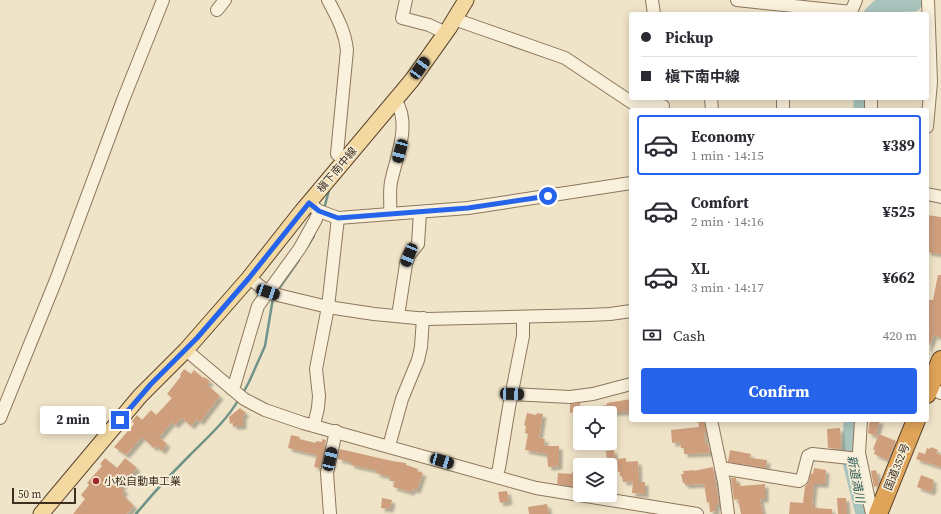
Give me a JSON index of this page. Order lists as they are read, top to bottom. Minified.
{"streets":{"highway":["国道352号"],"main road":["槇下南中線"]},"water":["新道満川"],"places":["小松自動車工業"],"scale_bar":"50 m","page":{"banner":["Pickup","槇下南中線"],"list":[{"name":"Economy","note":"1 min · 14:15","value":"¥389"},{"name":"Comfort","note":"2 min · 14:16","value":"¥525"},{"name":"XL","note":"3 min · 14:17","value":"¥662"}],"pay":["Cash","420 m"],"buttons":"Confirm","bubble":"2 min","scale":"50 m"}}
